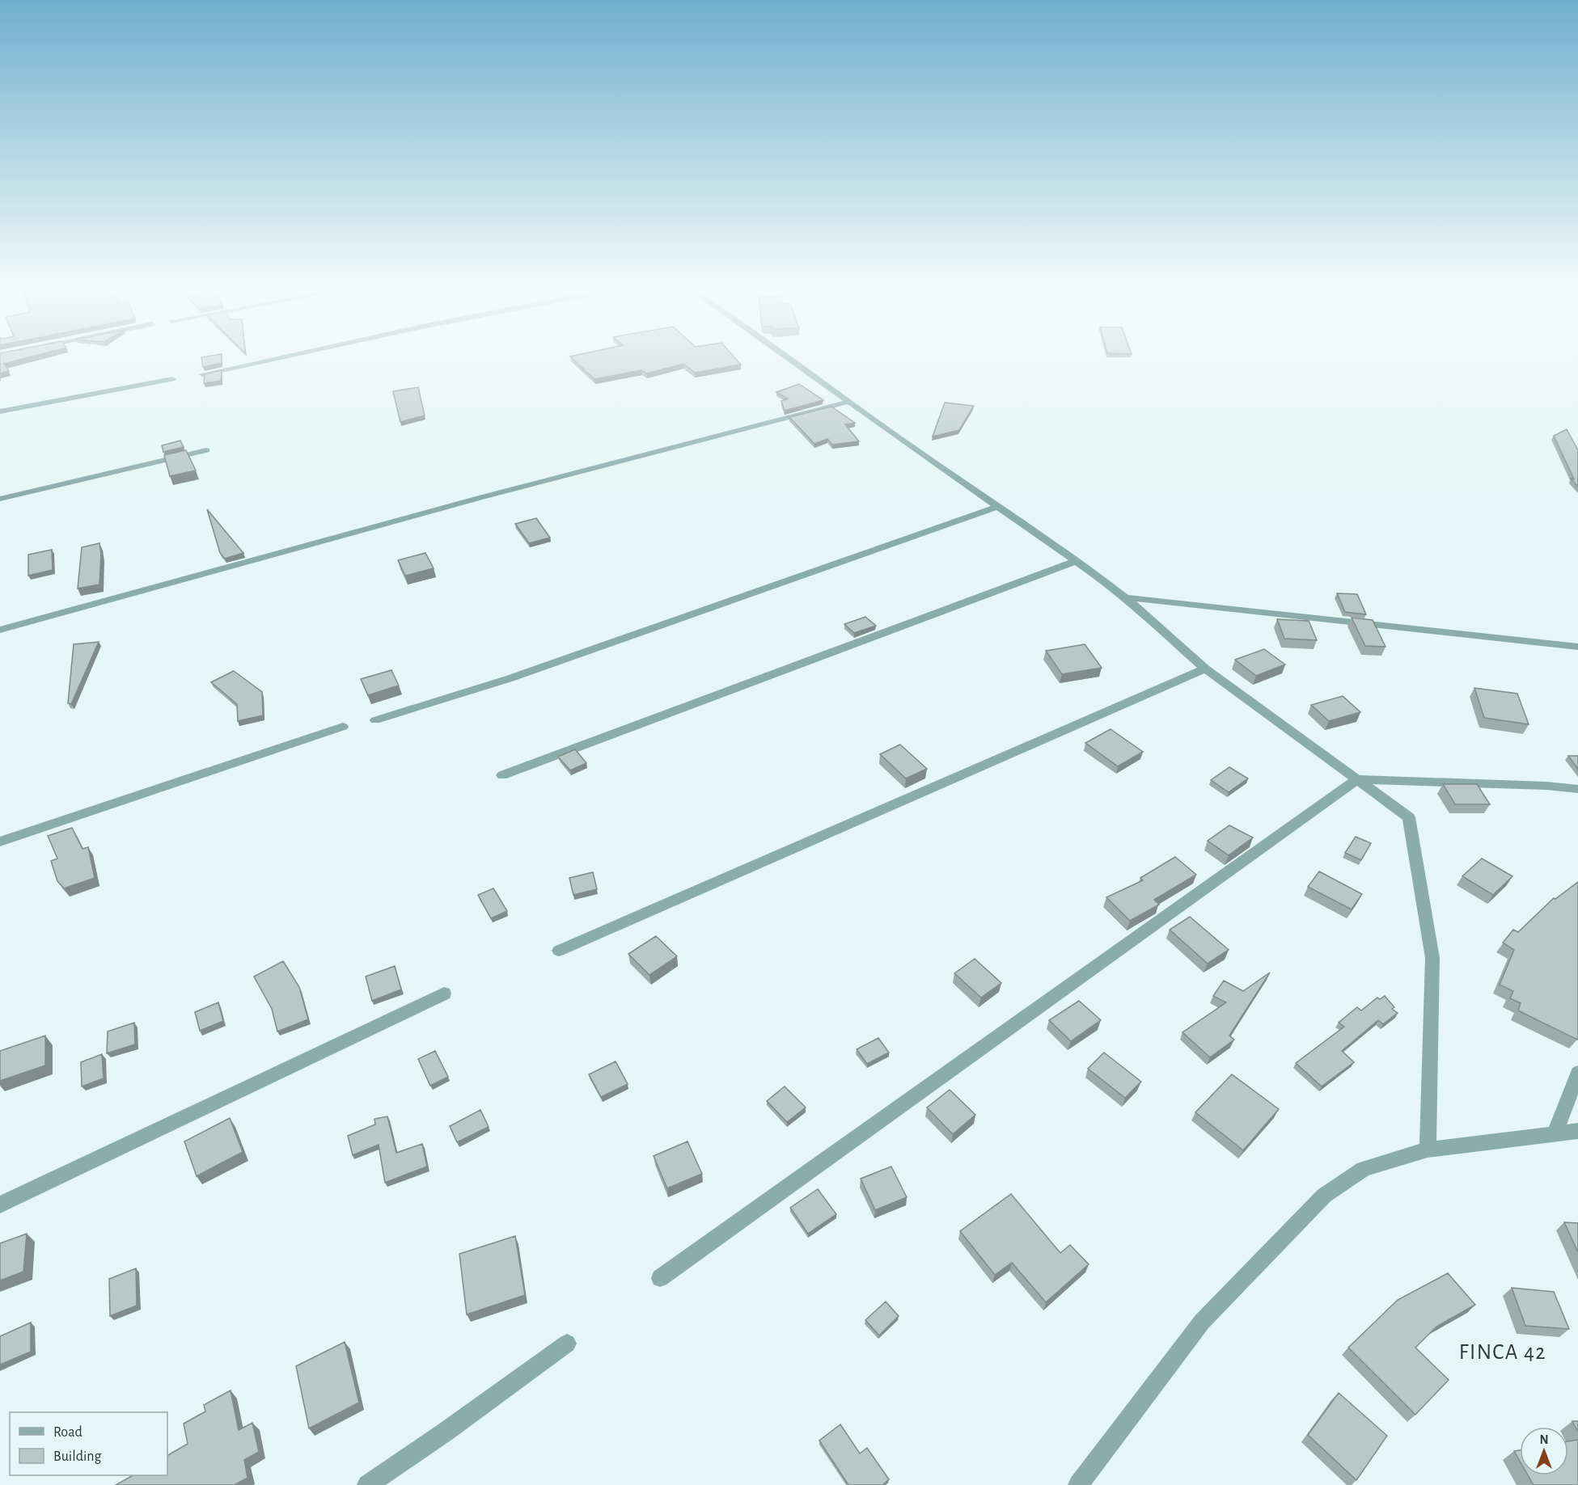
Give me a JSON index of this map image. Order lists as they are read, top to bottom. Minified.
{"districts":["FINCA 42"],"legend":["Road","Building"],"north":"top"}
